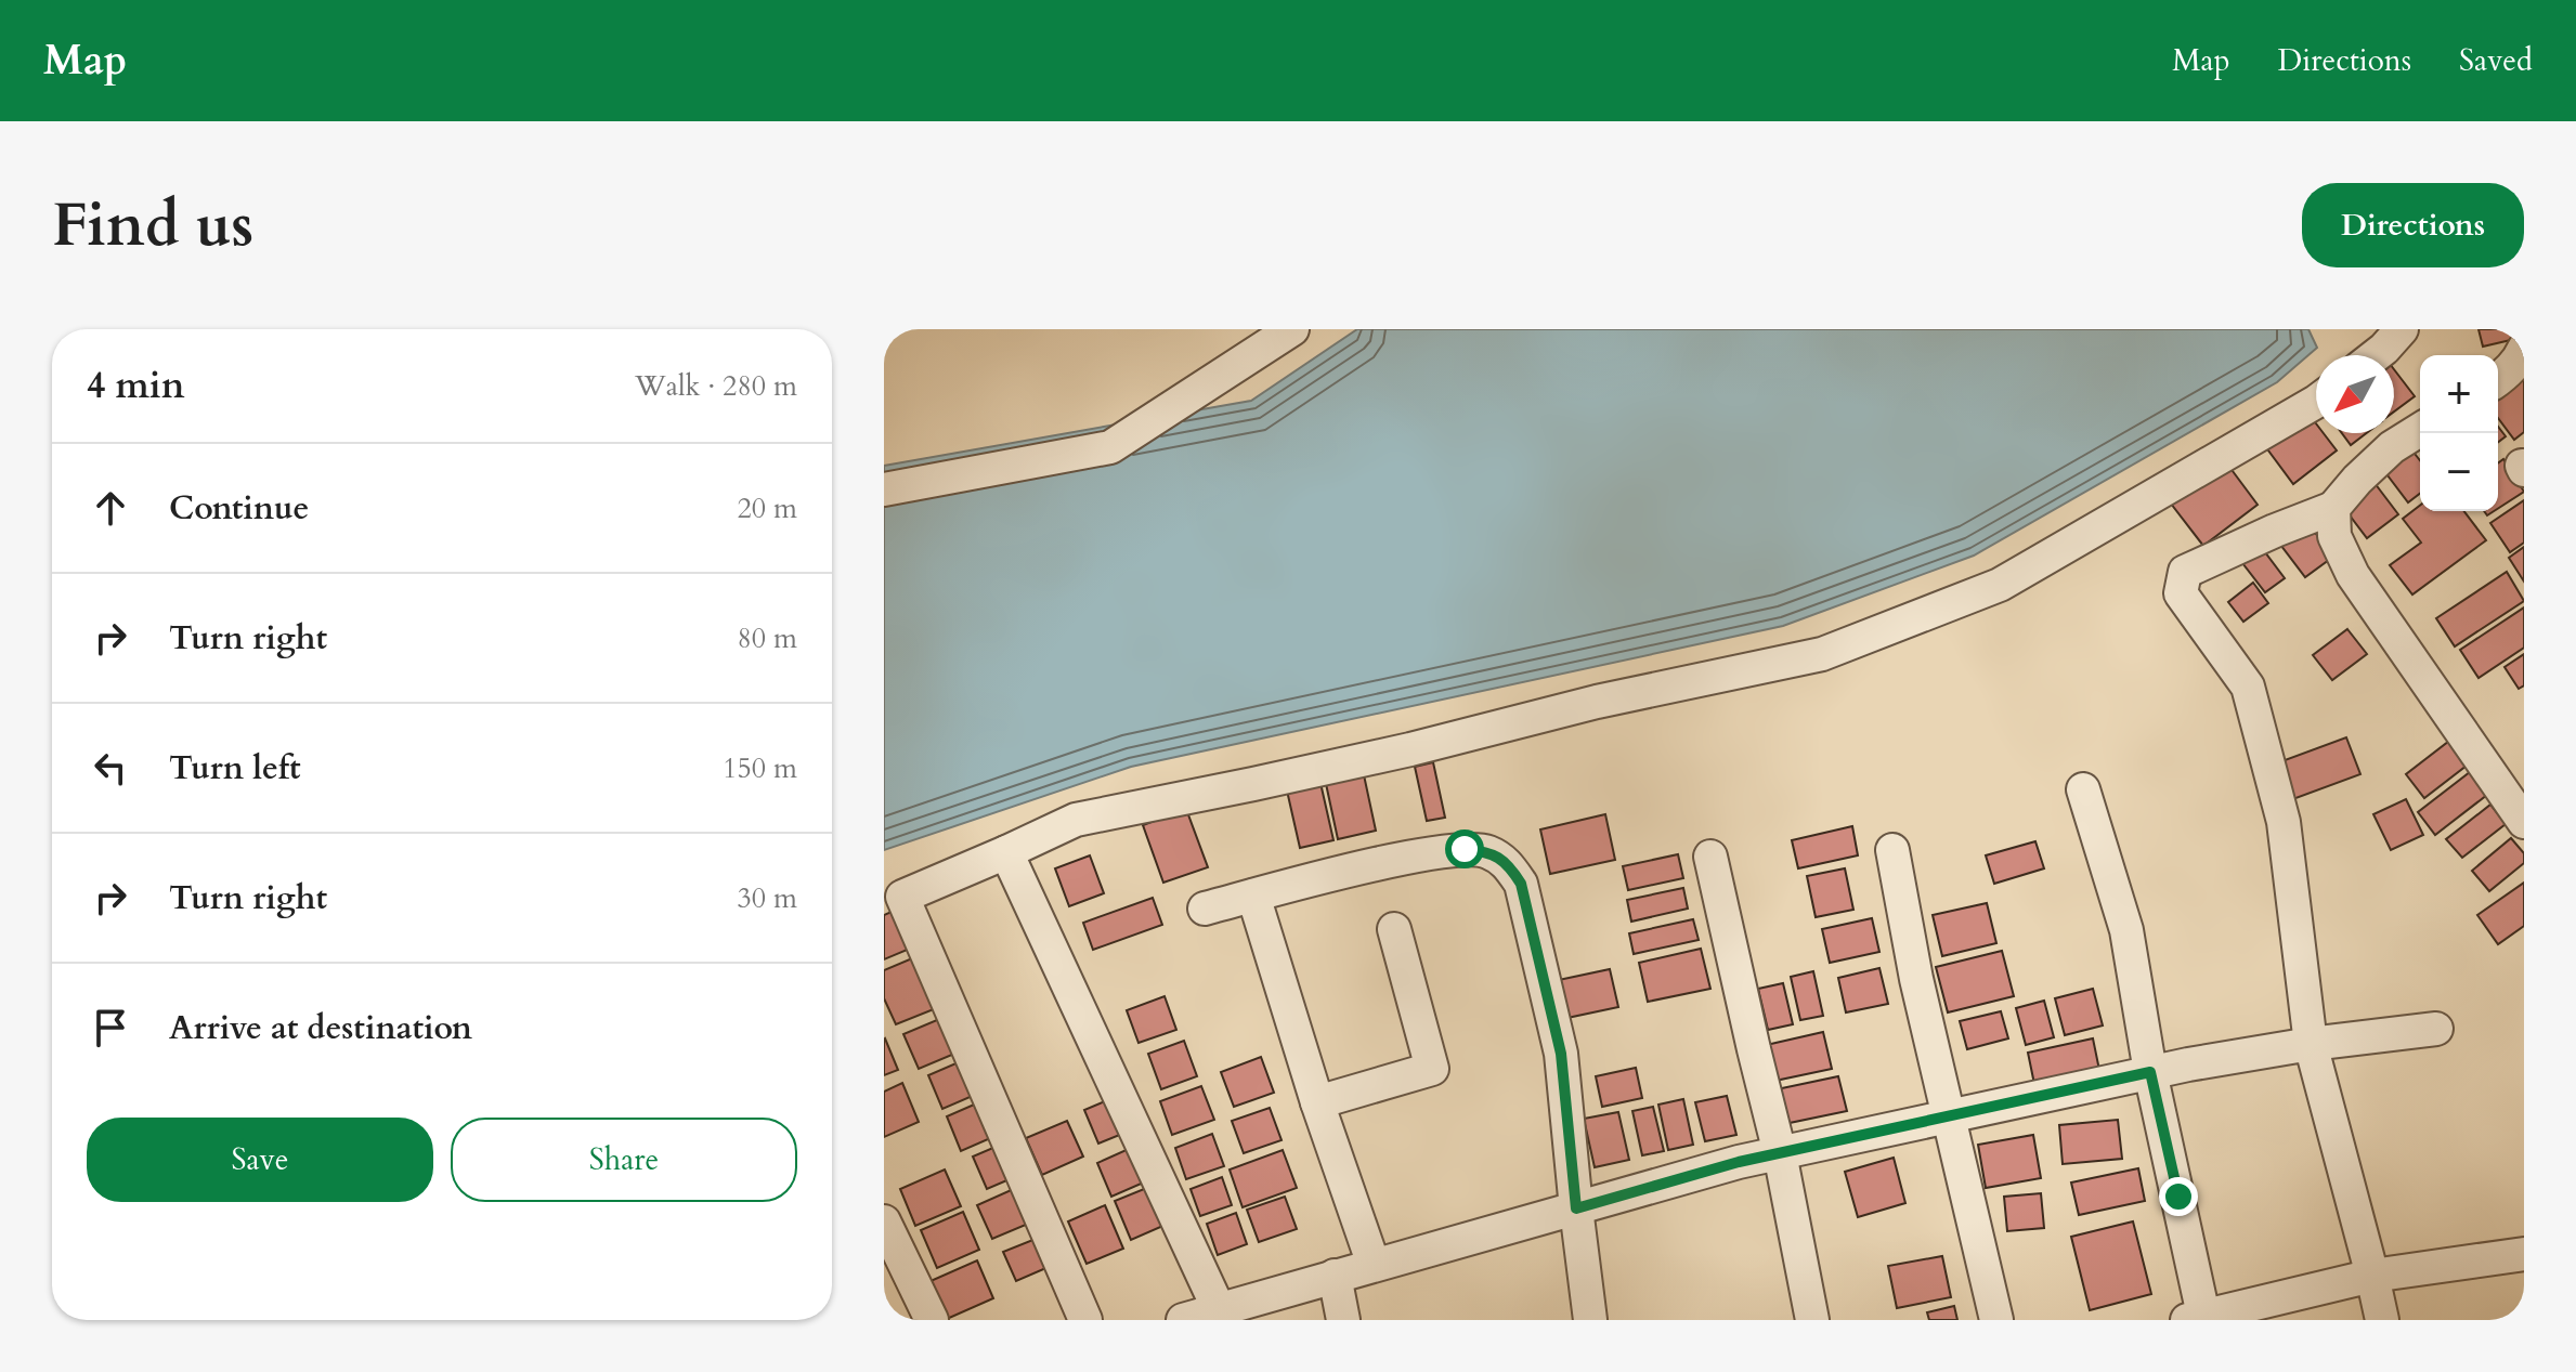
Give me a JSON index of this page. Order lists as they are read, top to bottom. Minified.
{"north":"bottom left","page":{"header":"Map","nav":["Map","Directions","Saved"],"buttons":["Directions",["Save","Share"]],"title":"Find us","heading":["4 min","Walk · 280 m"],"map_buttons":["+","−"],"list":[["Continue","20 m"],["Turn right","80 m"],["Turn left","150 m"],["Turn right","30 m"],"Arrive at destination"]}}
